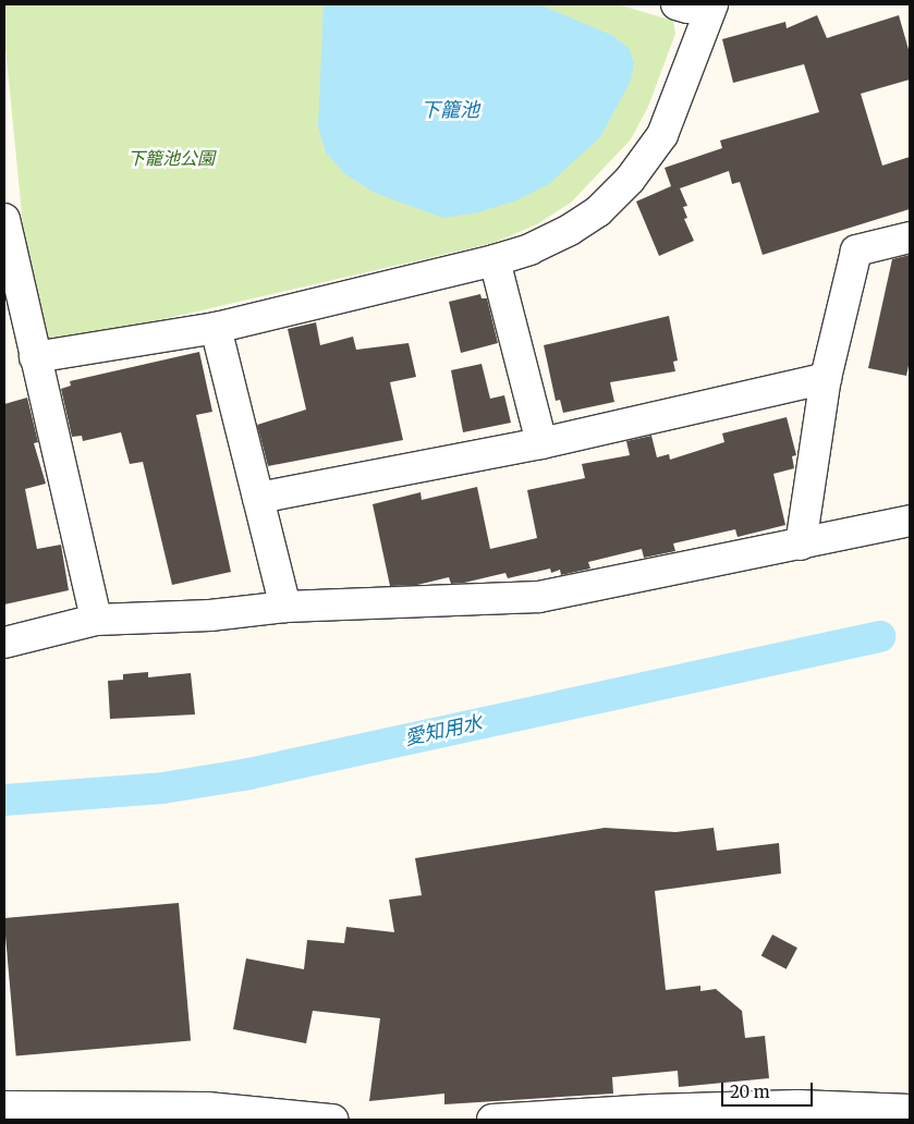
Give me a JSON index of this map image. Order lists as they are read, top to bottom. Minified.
{"water":["下籠池","愛知用水"],"parks":["下籠池公園"],"scale_bar":"20 m"}
